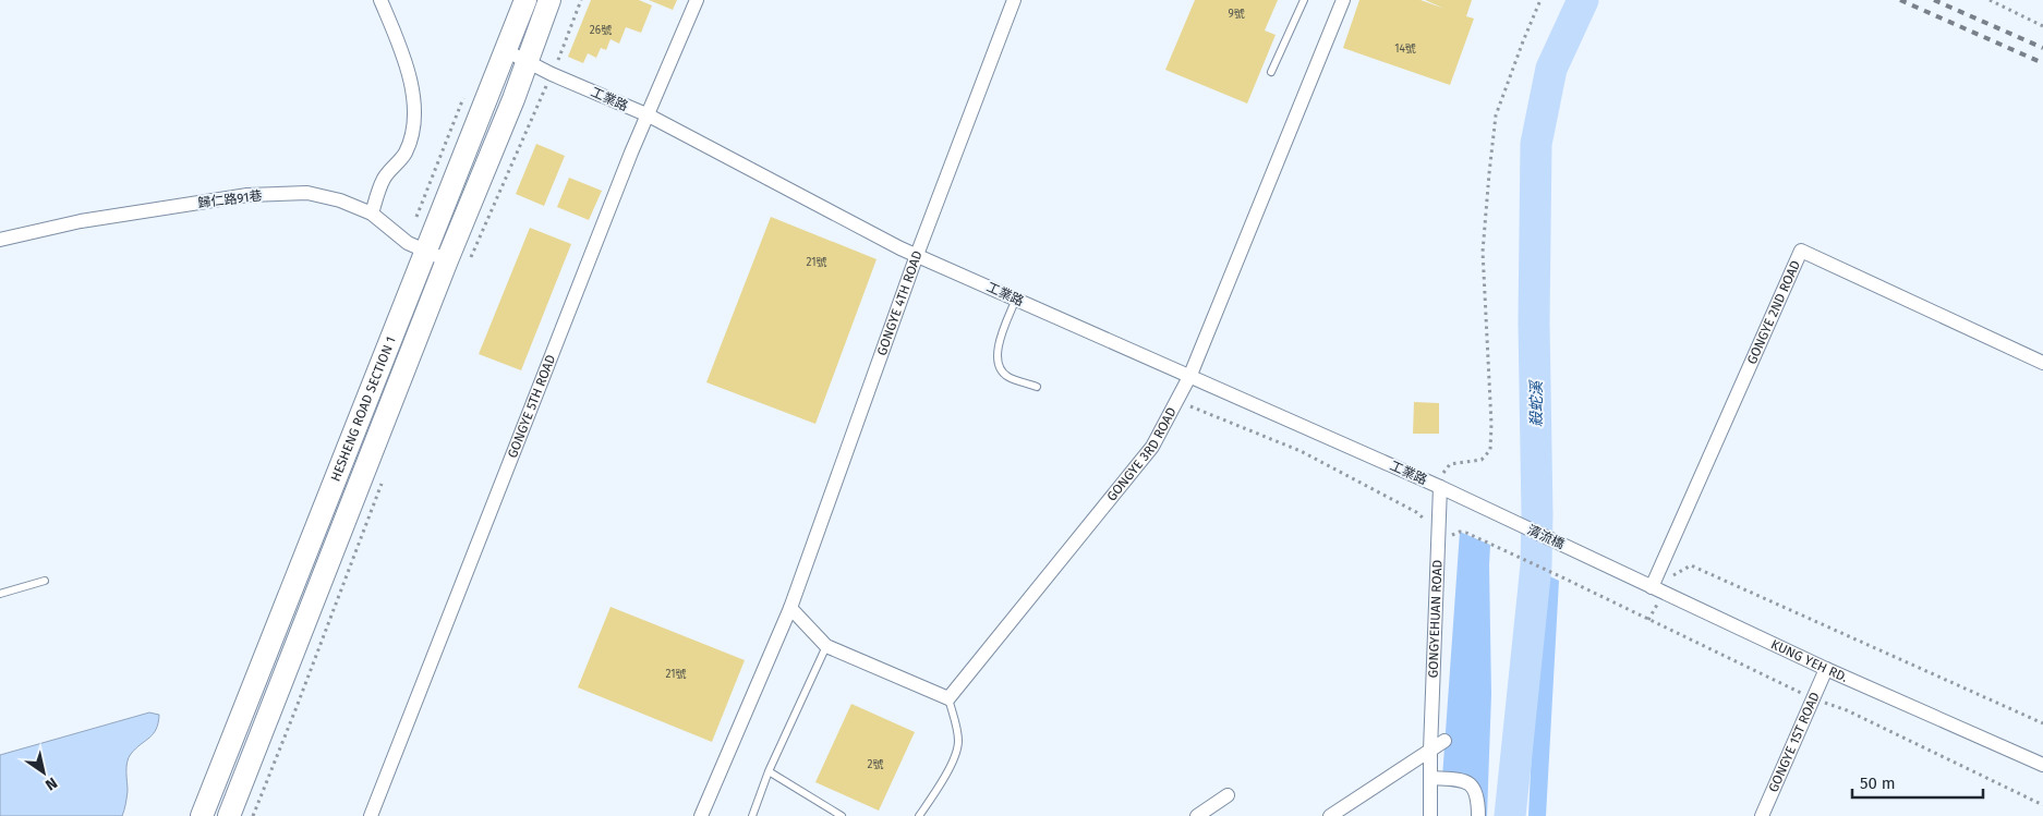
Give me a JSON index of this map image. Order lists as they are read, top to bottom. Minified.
{"streets":{"main road":["HESHENG ROAD SECTION 1"],"street":["工業路","歸仁路91巷","GONGYE 4TH ROAD","GONGYE 2ND ROAD","GONGYE 5TH ROAD","GONGYE 3RD ROAD","清流橋","GONGYEHUAN ROAD","KUNG YEH RD.","GONGYE 1ST ROAD"]},"crossings":[["工業路","GONGYE 4TH ROAD"],["工業路","GONGYE 5TH ROAD"],["工業路","HESHENG ROAD SECTION 1"],["工業路","GONGYE 3RD ROAD"],["工業路","清流橋"],["工業路","GONGYEHUAN ROAD"],["歸仁路91巷","HESHENG ROAD SECTION 1"],["GONGYE 2ND ROAD","KUNG YEH RD."],["清流橋","KUNG YEH RD."],["KUNG YEH RD.","GONGYE 1ST ROAD"]],"water":["殺蛇溪"],"house_numbers":["9號","26號","14號","21號","21號","2號"],"scale_bar":"50 m","north":"bottom right"}
